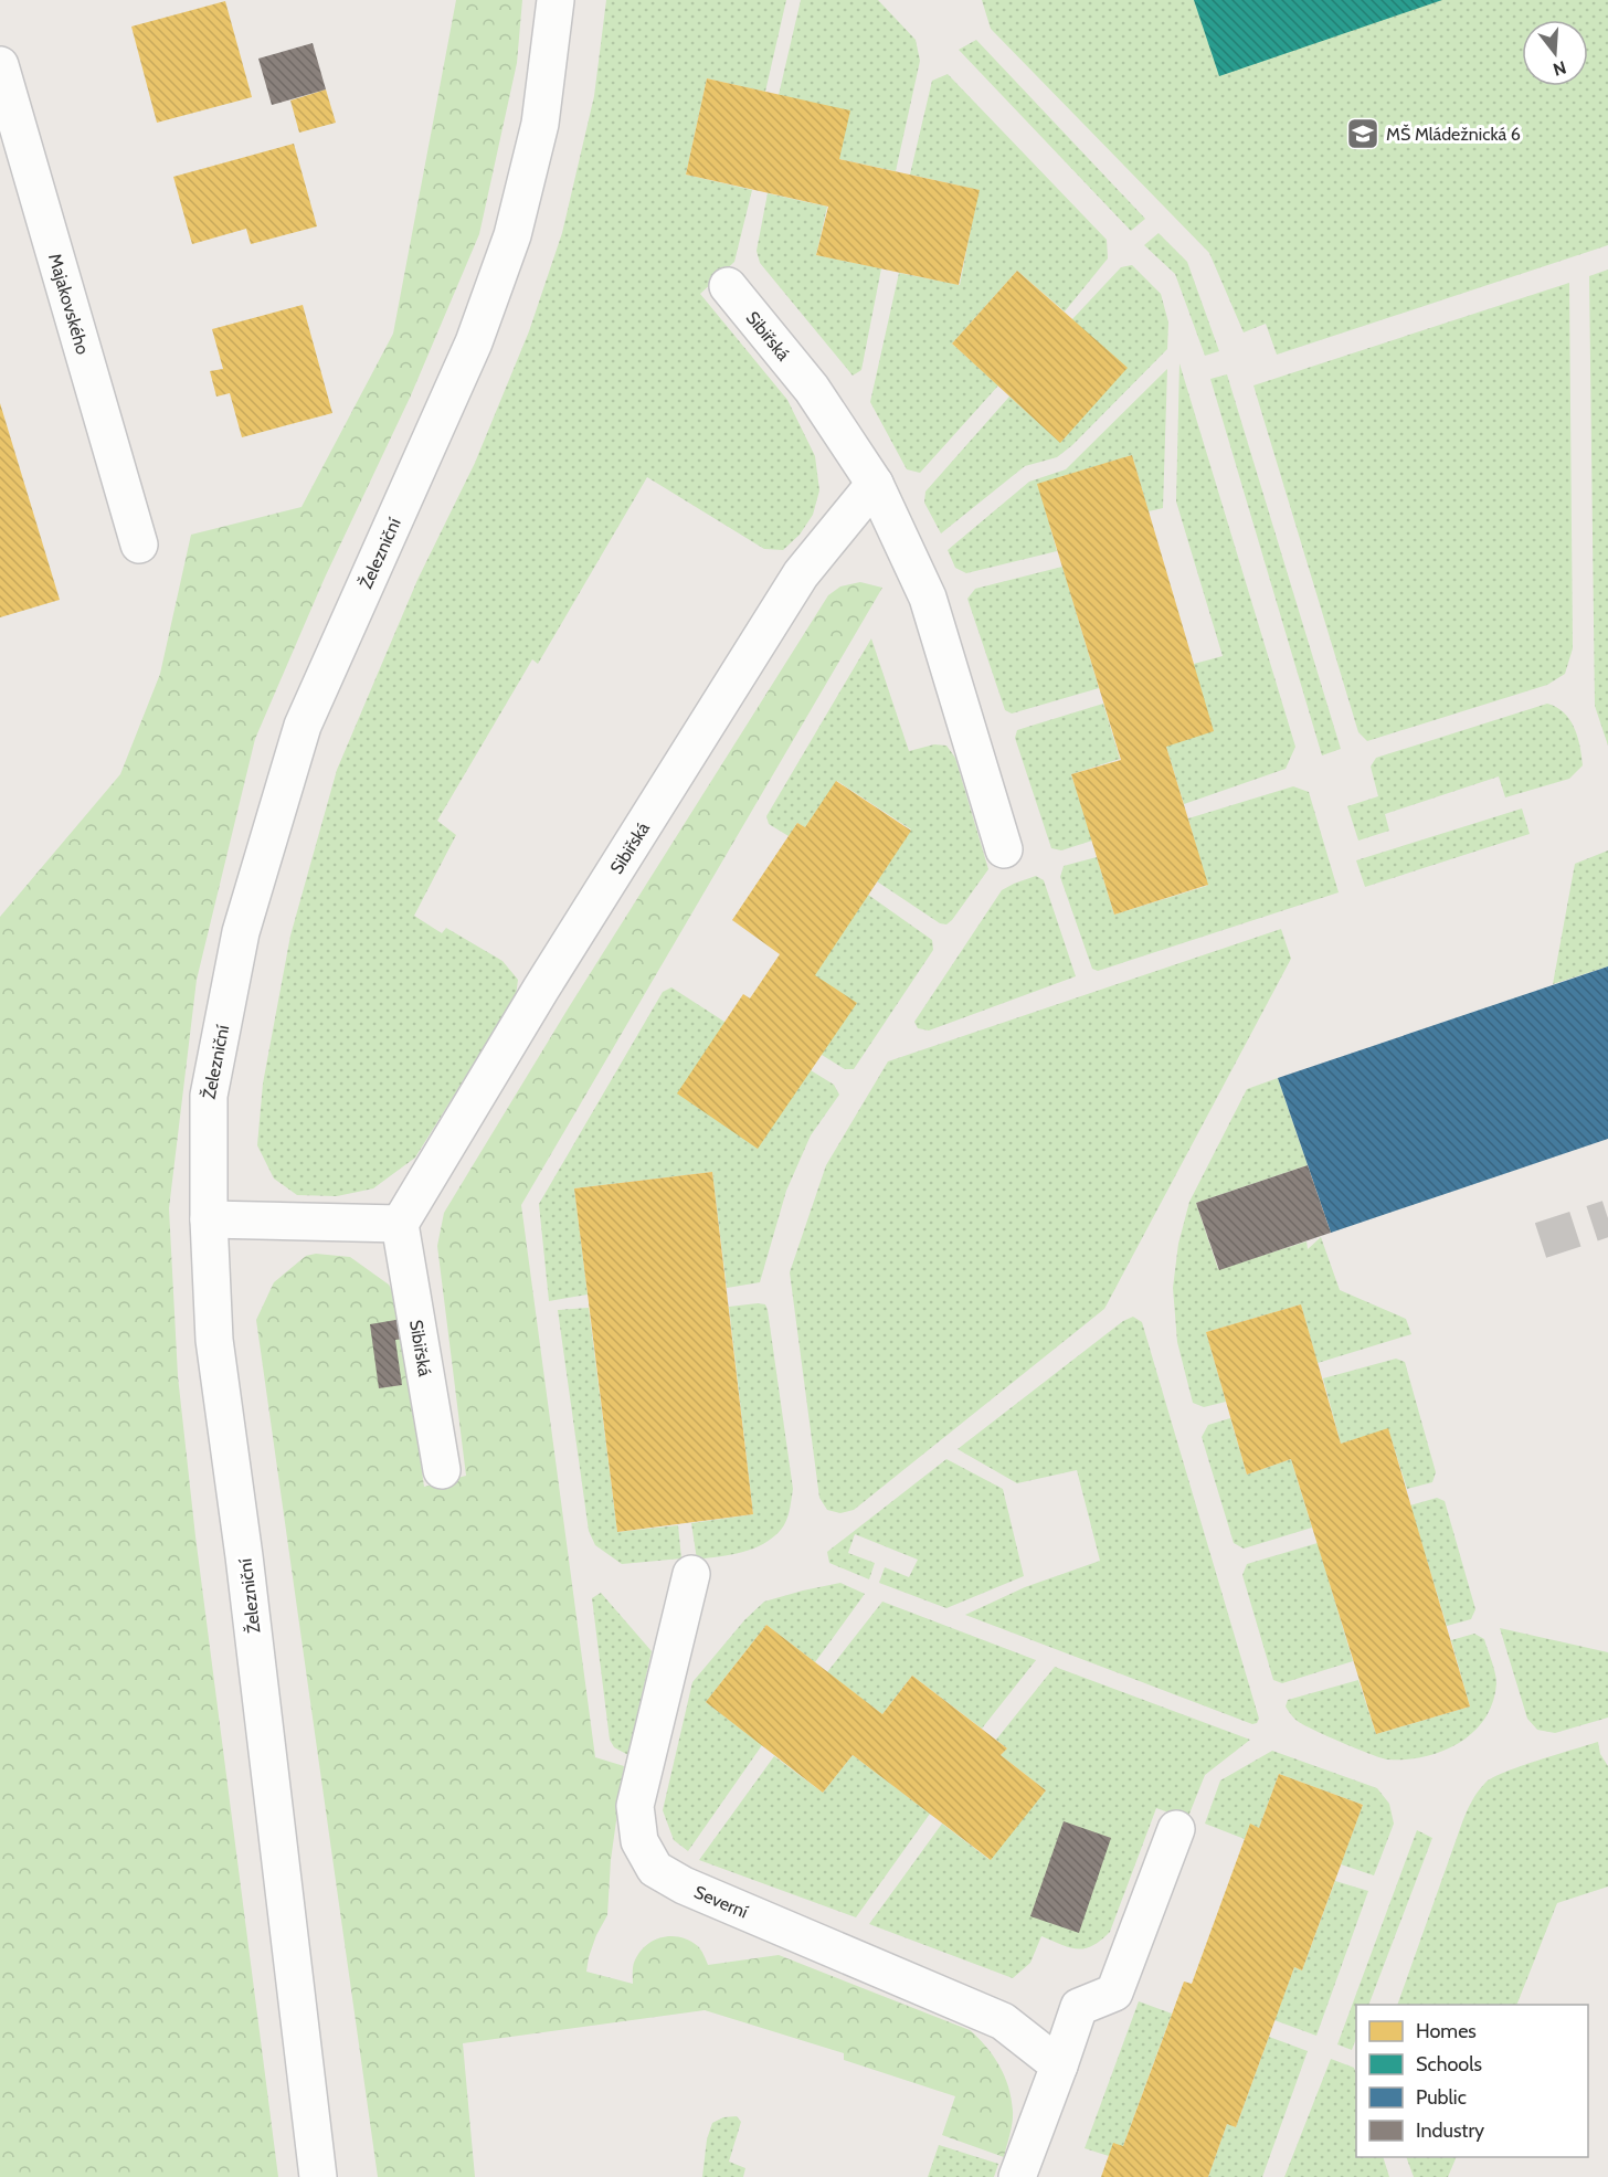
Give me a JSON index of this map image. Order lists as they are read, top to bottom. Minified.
{"streets":{"street":["Majakovského","Sibiřská","Železniční","Severní"]},"places":{"school or university":["MŠ Mládežnická 6"]},"legend":["Homes","Schools","Public","Industry"],"north":"bottom"}
